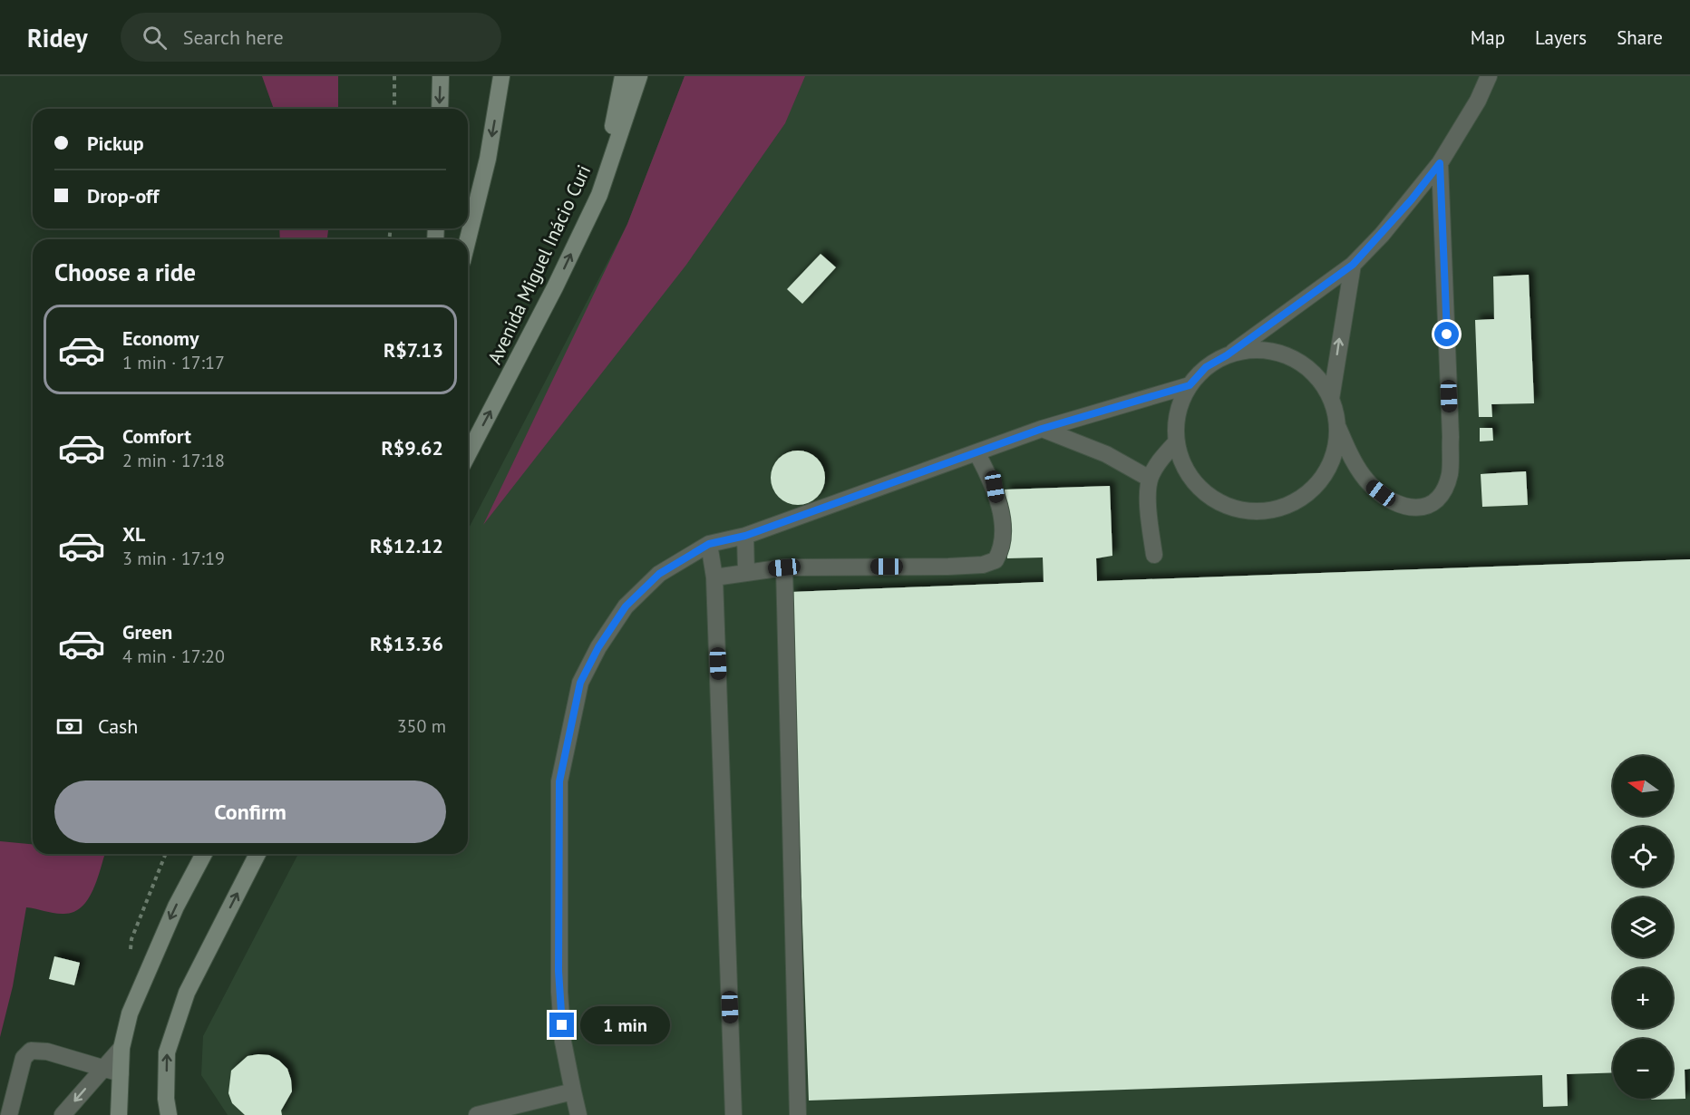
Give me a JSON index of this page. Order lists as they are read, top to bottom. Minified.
{"streets":{"street":["Avenida Miguel Inácio Curi"]},"north":"left","page":{"header":"Ridey","search":"Search here","nav":["Map","Layers","Share"],"banner":["Pickup","Drop-off"],"heading":"Choose a ride","list":[{"name":"Economy","note":"1 min · 17:17","value":"R$7.13"},{"name":"Comfort","note":"2 min · 17:18","value":"R$9.62"},{"name":"XL","note":"3 min · 17:19","value":"R$12.12"},{"name":"Green","note":"4 min · 17:20","value":"R$13.36"}],"pay":["Cash","350 m"],"map_buttons":["+","−"],"buttons":"Confirm","bubble":"1 min"}}
